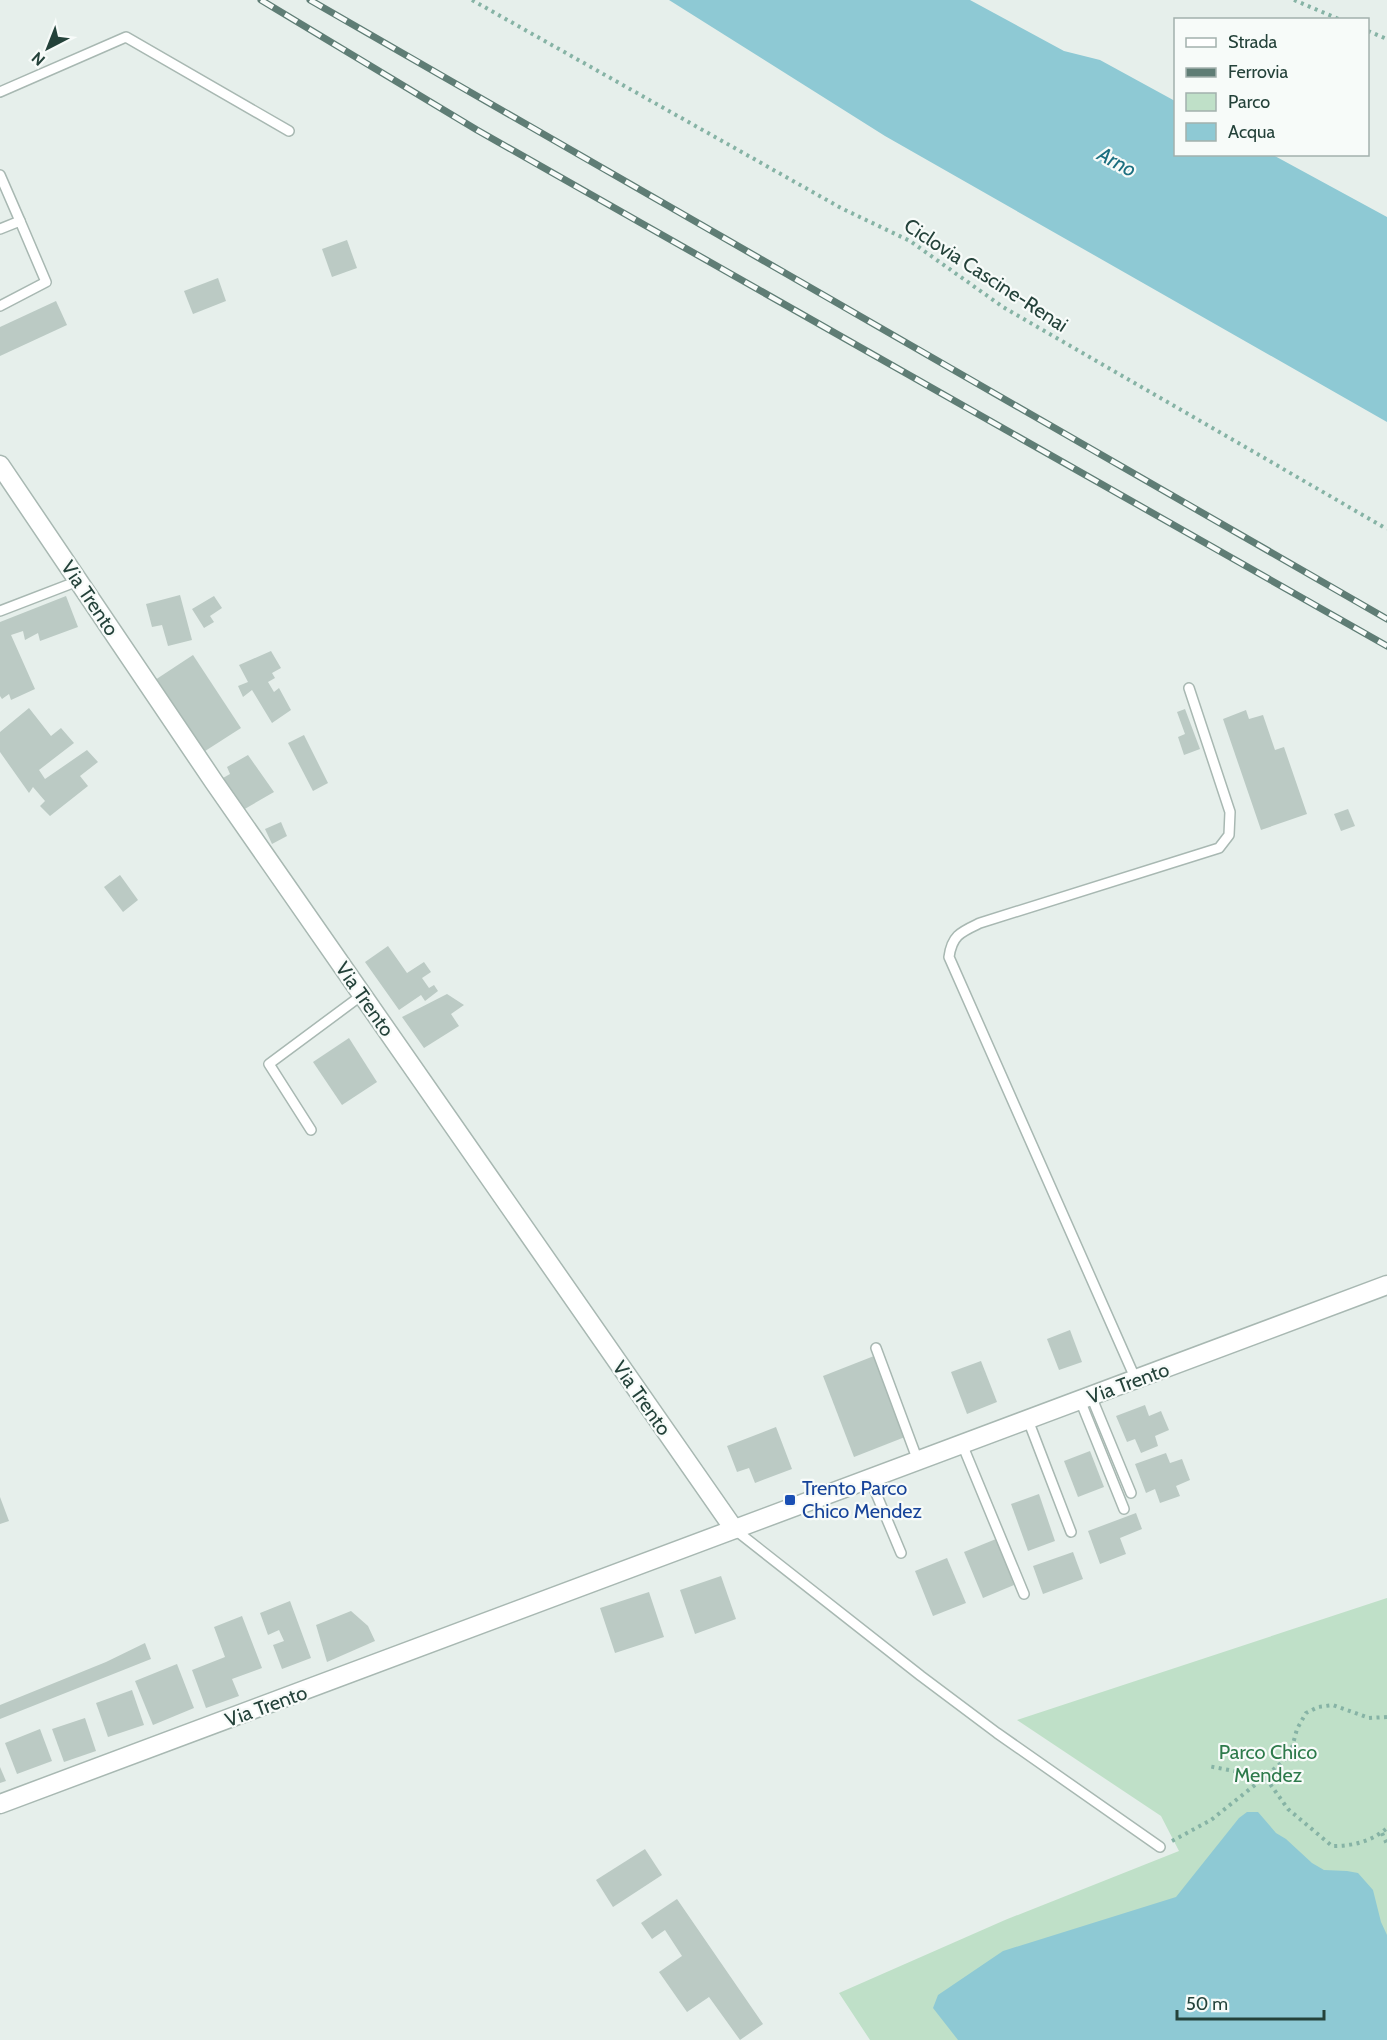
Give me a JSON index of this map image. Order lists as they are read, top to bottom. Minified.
{"streets":{"street":["Via Trento"],"path":["Ciclovia Cascine-Renai"]},"water":["Arno"],"parks":["Parco Chico Mendez"],"places":{"transit":["Trento Parco Chico Mendez"]},"legend":["Strada","Ferrovia","Parco","Acqua"],"scale_bar":"50 m","north":"bottom left"}
